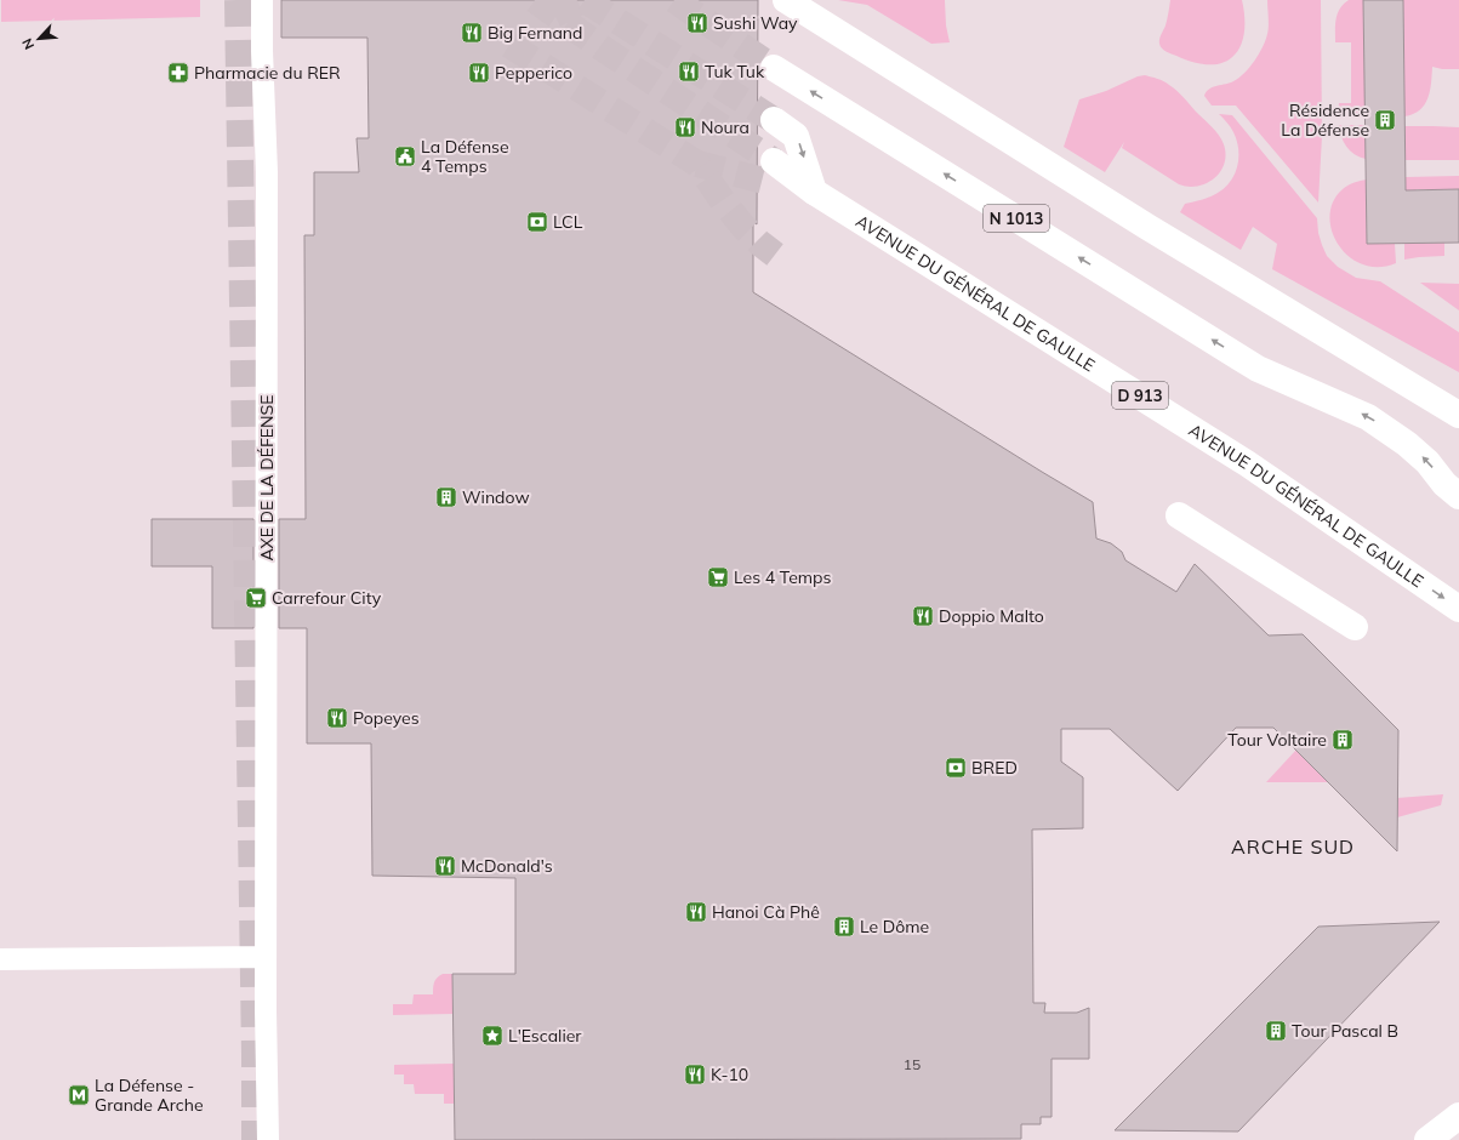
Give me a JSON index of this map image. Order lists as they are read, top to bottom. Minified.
{"streets":{"main road":["N 1013","AVENUE DU GÉNÉRAL DE GAULLE","D 913"],"street":["AXE DE LA DÉFENSE"]},"districts":["ARCHE SUD"],"places":{"restaurant":["Sushi Way","Big Fernand","Tuk Tuk","Pepperico","Noura","Doppio Malto","Popeyes","McDonald's","Hanoi Cà Phê","K-10"],"pharmacy":["Pharmacie du RER"],"building":["Résidence La Défense","Window","Tour Voltaire","Le Dôme","Tour Pascal B"],"public building":["La Défense 4 Temps"],"bank":["LCL","BRED"],"supermarket":["Les 4 Temps","Carrefour City"],"place":["L'Escalier"],"metro station":["La Défense - Grande Arche"]},"house_numbers":["15"],"north":"bottom left"}
